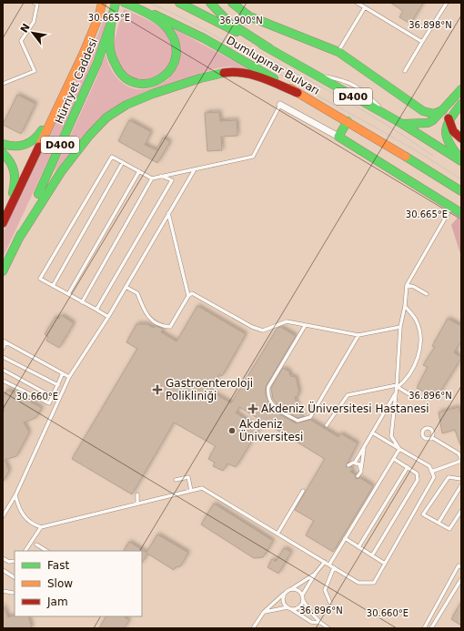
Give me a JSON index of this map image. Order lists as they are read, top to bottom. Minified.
{"streets":{"main road":["Dumlupınar Bulvarı","Hürriyet Caddesi","D400"]},"crossings":[["Dumlupınar Bulvarı","D400"],["Hürriyet Caddesi","D400"]],"places":{"health":["Gastroenteroloji Polikliniği","Akdeniz Üniversitesi Hastanesi"],"other":["Akdeniz Üniversitesi"]},"legend":["Fast","Slow","Jam"],"north":"top left","coordinates":["30.665°E","36.900°N","36.898°N","36.896°N","30.660°E"]}
